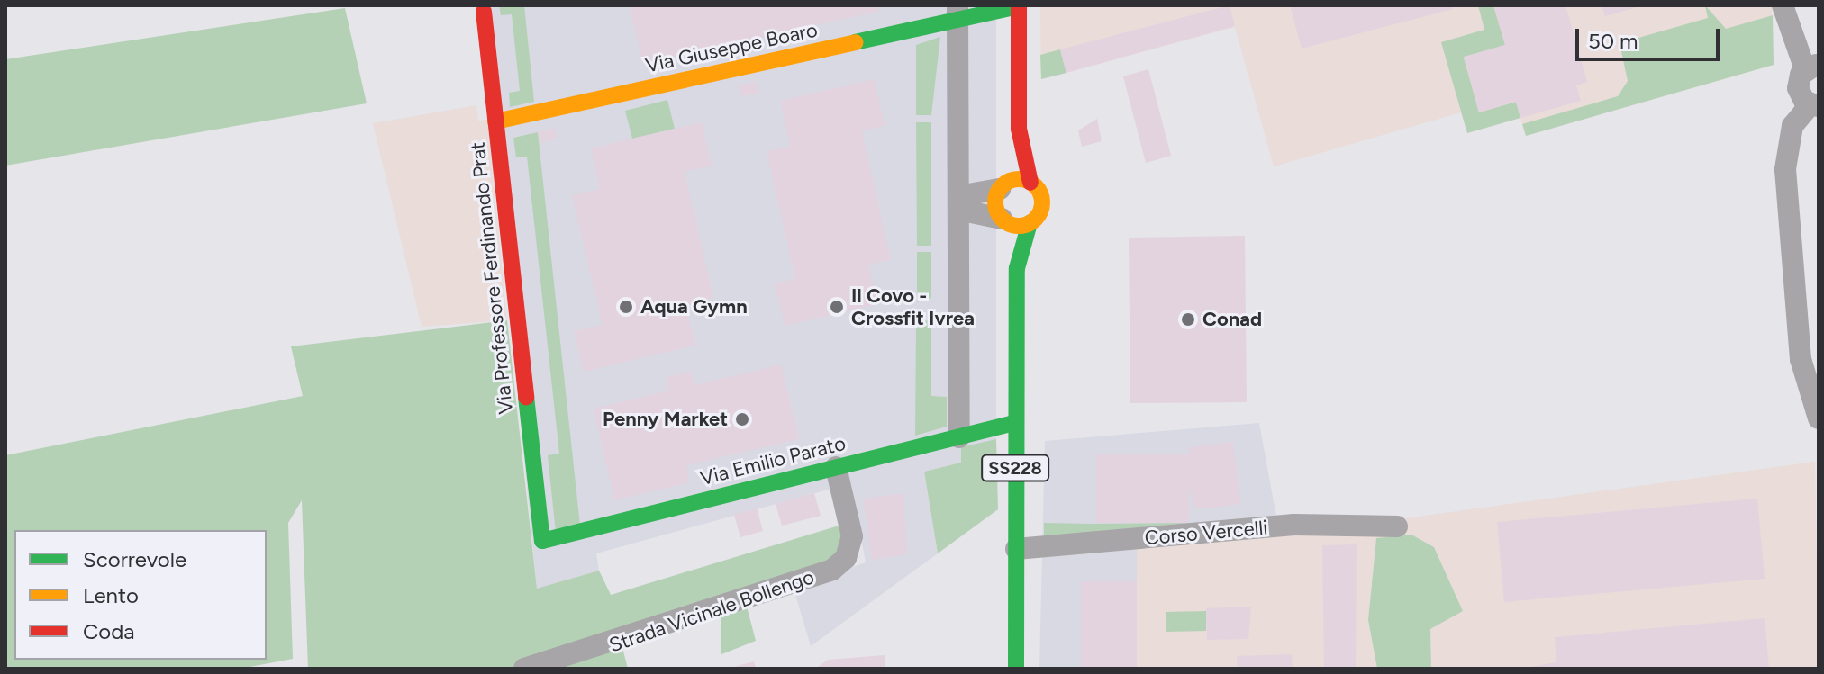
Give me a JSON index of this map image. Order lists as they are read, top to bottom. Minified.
{"streets":{"street":["Via Giuseppe Boaro","Via Professore Ferdinando Prat","Via Emilio Parato","SS228","Corso Vercelli","Strada Vicinale Bollengo"]},"crossings":[["Via Giuseppe Boaro","Via Professore Ferdinando Prat"],["Via Professore Ferdinando Prat","Via Emilio Parato"],["Via Emilio Parato","SS228"],["Via Emilio Parato","Strada Vicinale Bollengo"],["SS228","Corso Vercelli"]],"places":["Aqua Gymn","Il Covo - Crossfit Ivrea","Conad","Penny Market"],"legend":["Scorrevole","Lento","Coda"],"scale_bar":"50 m"}
